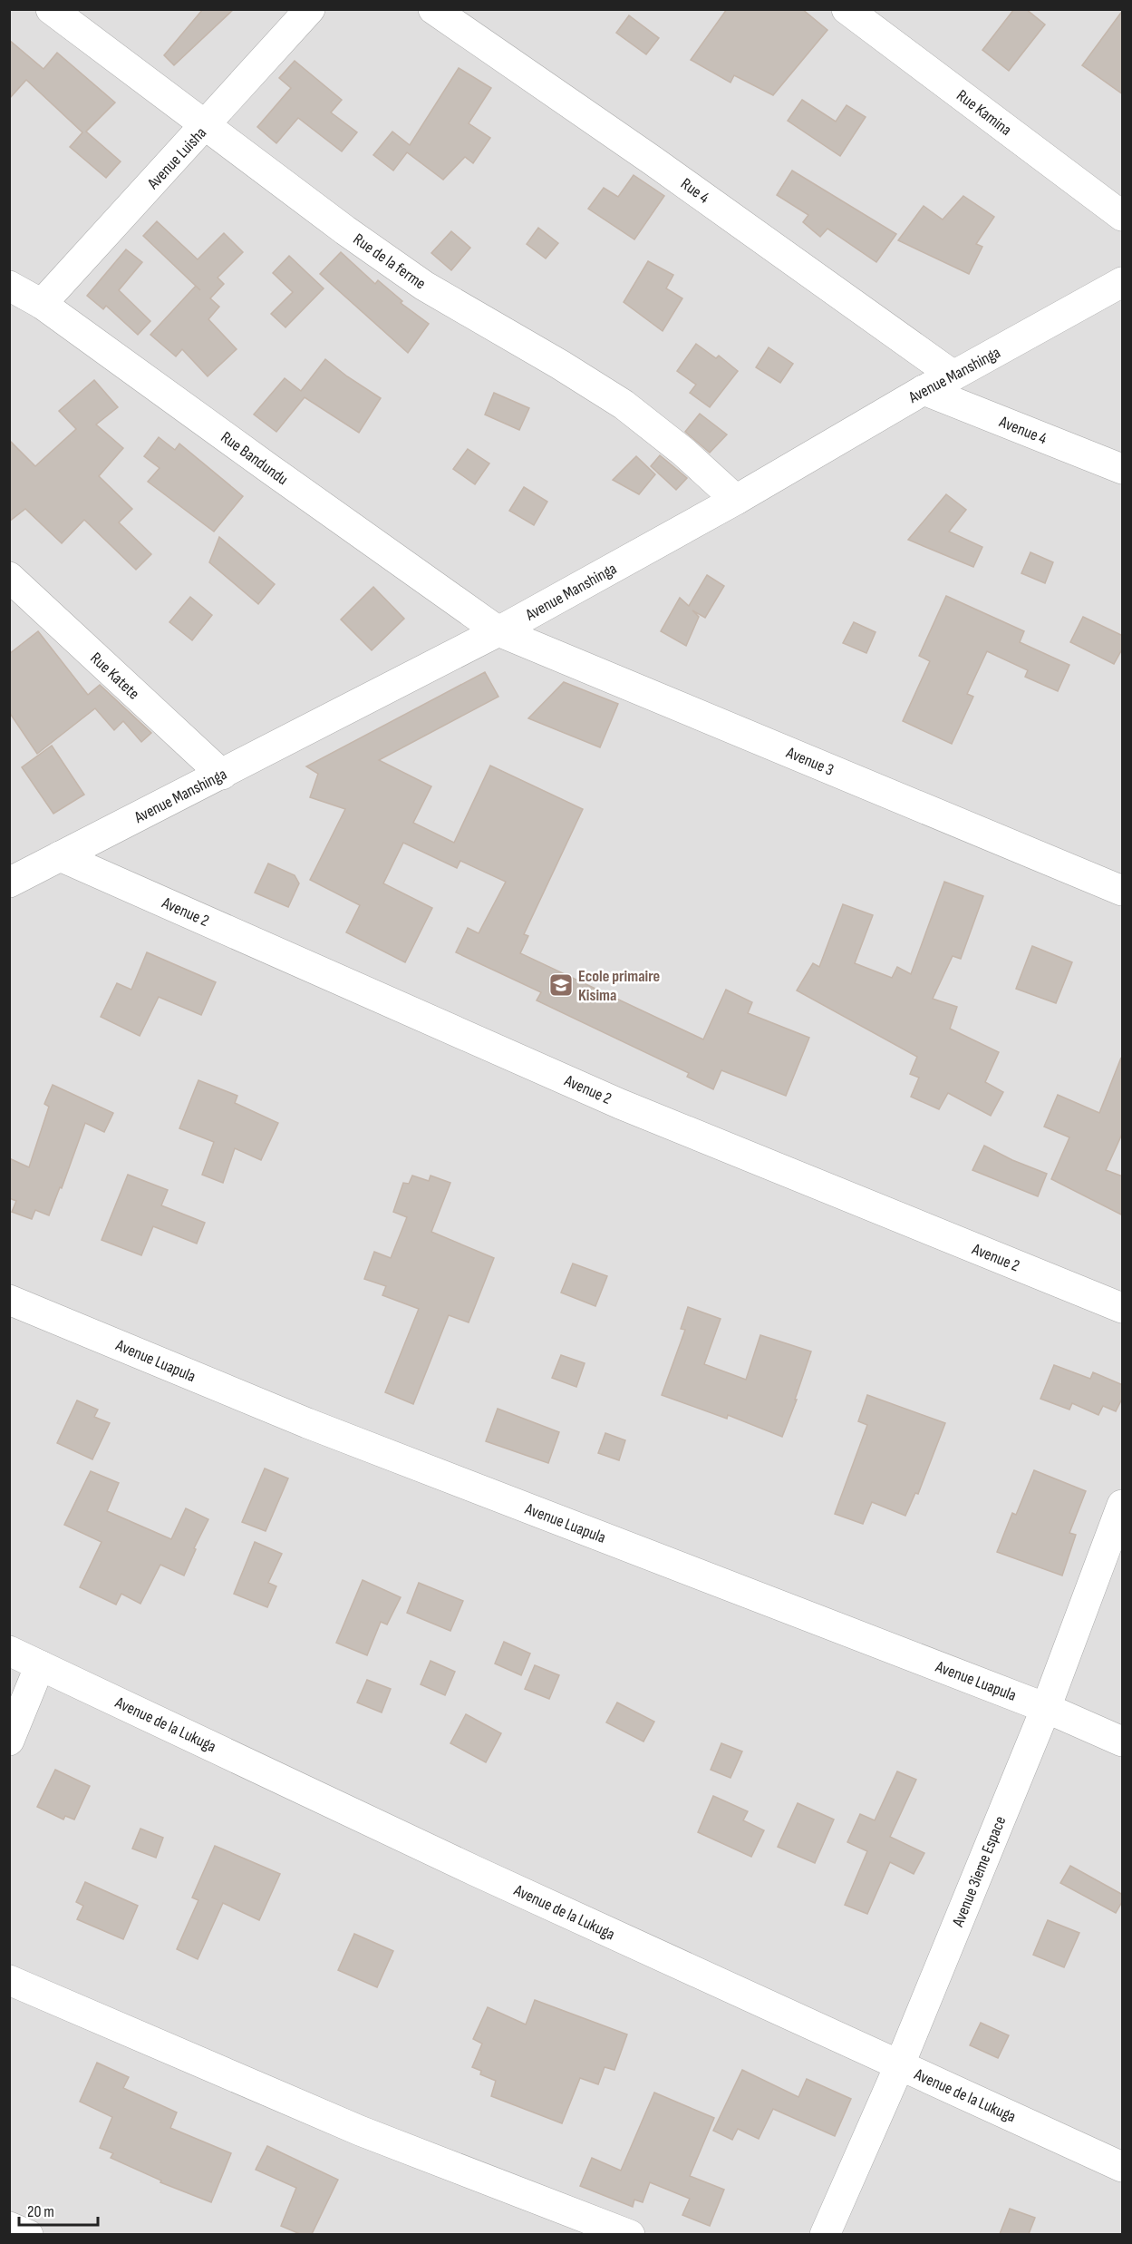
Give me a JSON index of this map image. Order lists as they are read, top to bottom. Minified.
{"streets":{"street":["Rue Kamina","Avenue Luisha","Rue 4","Rue de la ferme","Avenue Manshinga","Avenue 4","Rue Bandundu","Rue Katete","Avenue 3","Avenue 2","Avenue Luapula","Avenue de la Lukuga","Avenue 3ieme Espace"]},"crossings":[["Avenue Luisha","Rue de la ferme"],["Avenue Luisha","Rue Bandundu"],["Rue 4","Avenue Manshinga"],["Rue de la ferme","Avenue Manshinga"],["Avenue Manshinga","Avenue 4"],["Avenue Manshinga","Rue Bandundu"],["Avenue Manshinga","Rue Katete"],["Avenue Manshinga","Avenue 3"],["Avenue Manshinga","Avenue 2"],["Rue Bandundu","Avenue 3"],["Avenue Luapula","Avenue 3ieme Espace"],["Avenue de la Lukuga","Avenue 3ieme Espace"]],"places":{"school or university":["Ecole primaire Kisima"]},"scale_bar":"20 m"}
